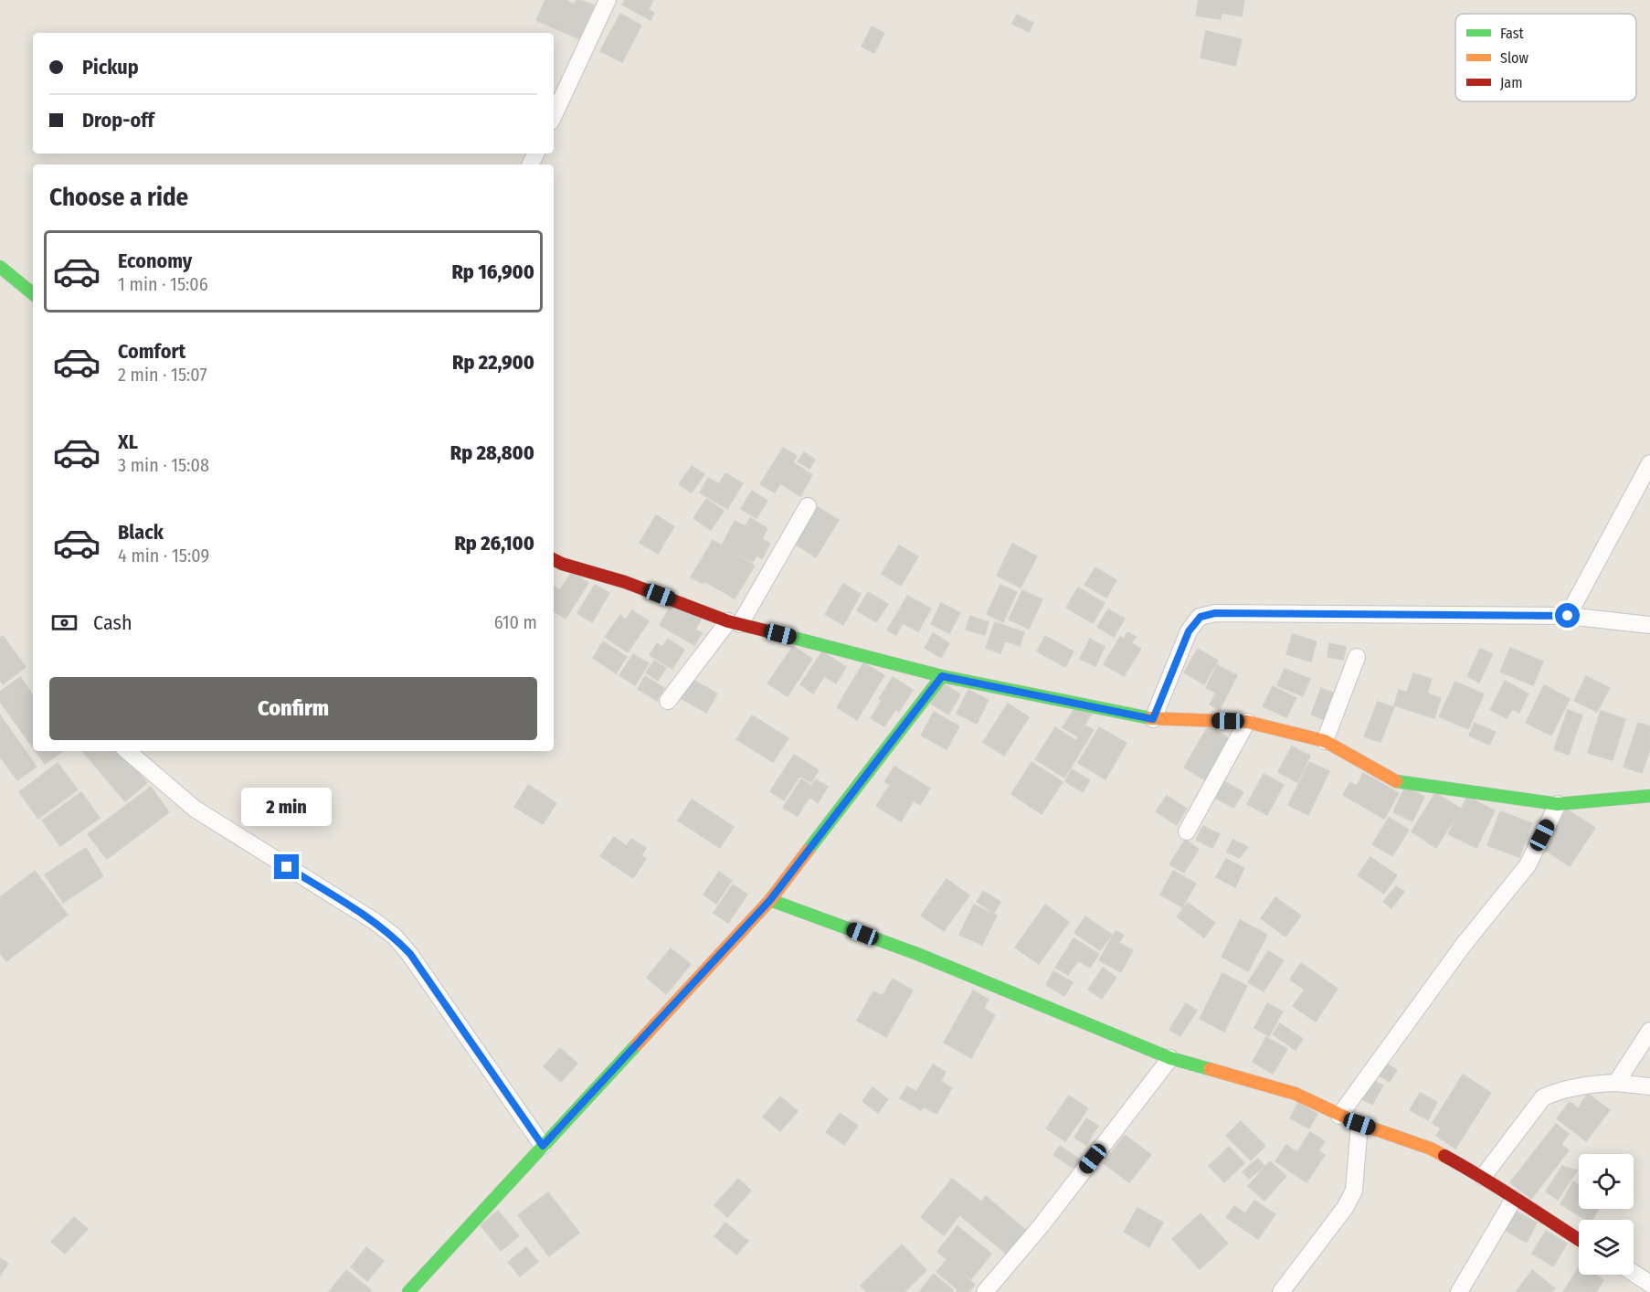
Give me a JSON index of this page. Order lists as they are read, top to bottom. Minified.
{"legend":["Fast","Slow","Jam"],"page":{"banner":["Pickup","Drop-off"],"heading":"Choose a ride","list":[{"name":"Economy","note":"1 min · 15:06","value":"Rp 16,900"},{"name":"Comfort","note":"2 min · 15:07","value":"Rp 22,900"},{"name":"XL","note":"3 min · 15:08","value":"Rp 28,800"},{"name":"Black","note":"4 min · 15:09","value":"Rp 26,100"}],"pay":["Cash","610 m"],"buttons":"Confirm","bubble":"2 min"}}
